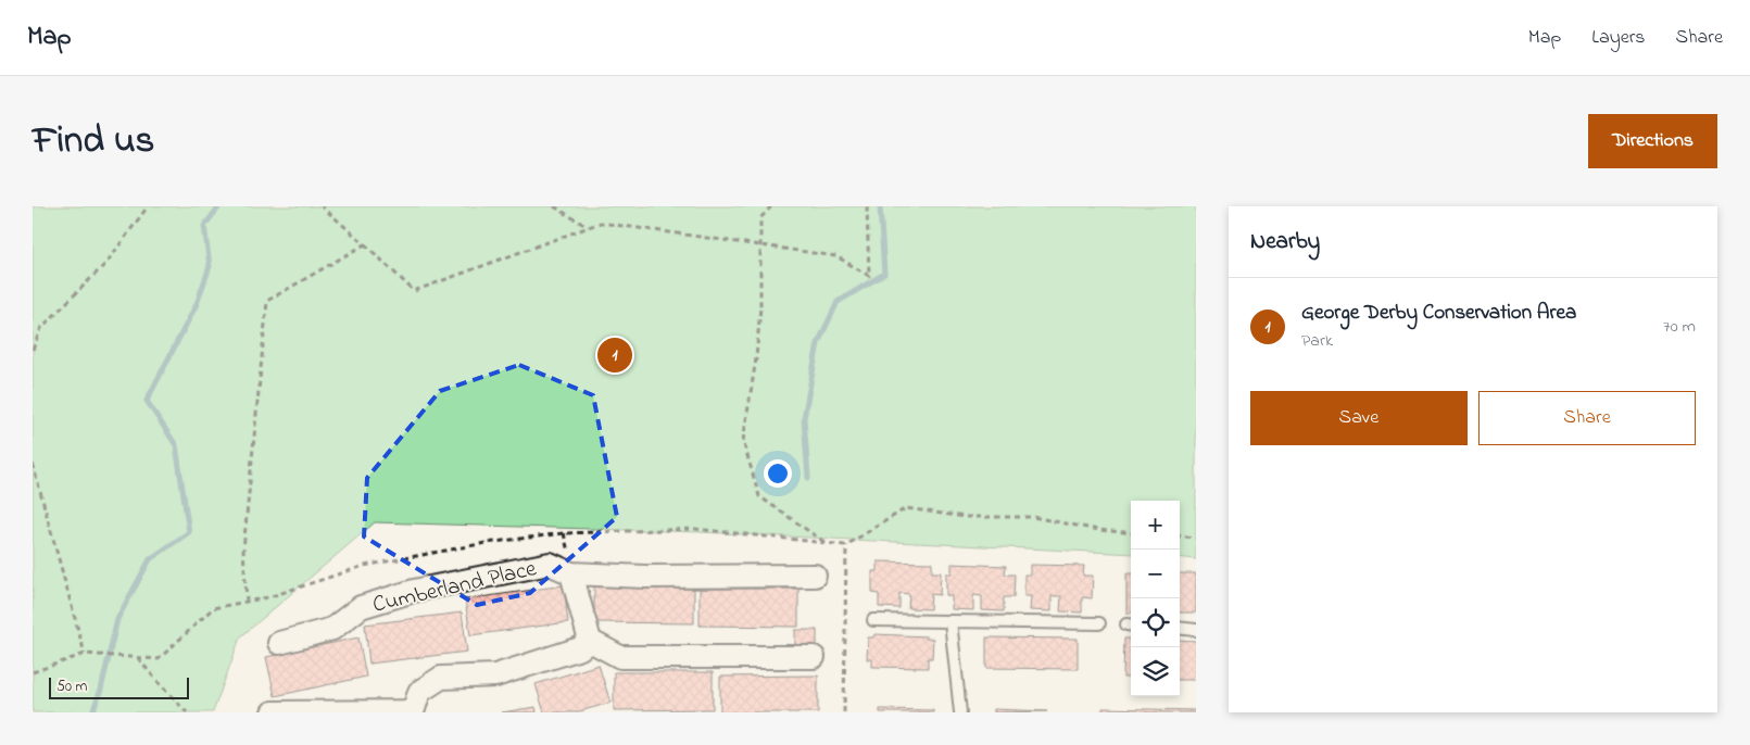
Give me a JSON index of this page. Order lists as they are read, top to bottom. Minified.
{"streets":{"street":["Cumberland Place"]},"scale_bar":"50 m","page":{"header":"Map","nav":["Map","Layers","Share"],"title":"Find us","buttons":["Directions",["Save","Share"]],"heading":"Nearby","list":[{"mark":"1","name":"George Derby Conservation Area","note":"Park","value":"70 m"}],"pins":"1","map_buttons":["+","−"],"scale":"50 m"}}
